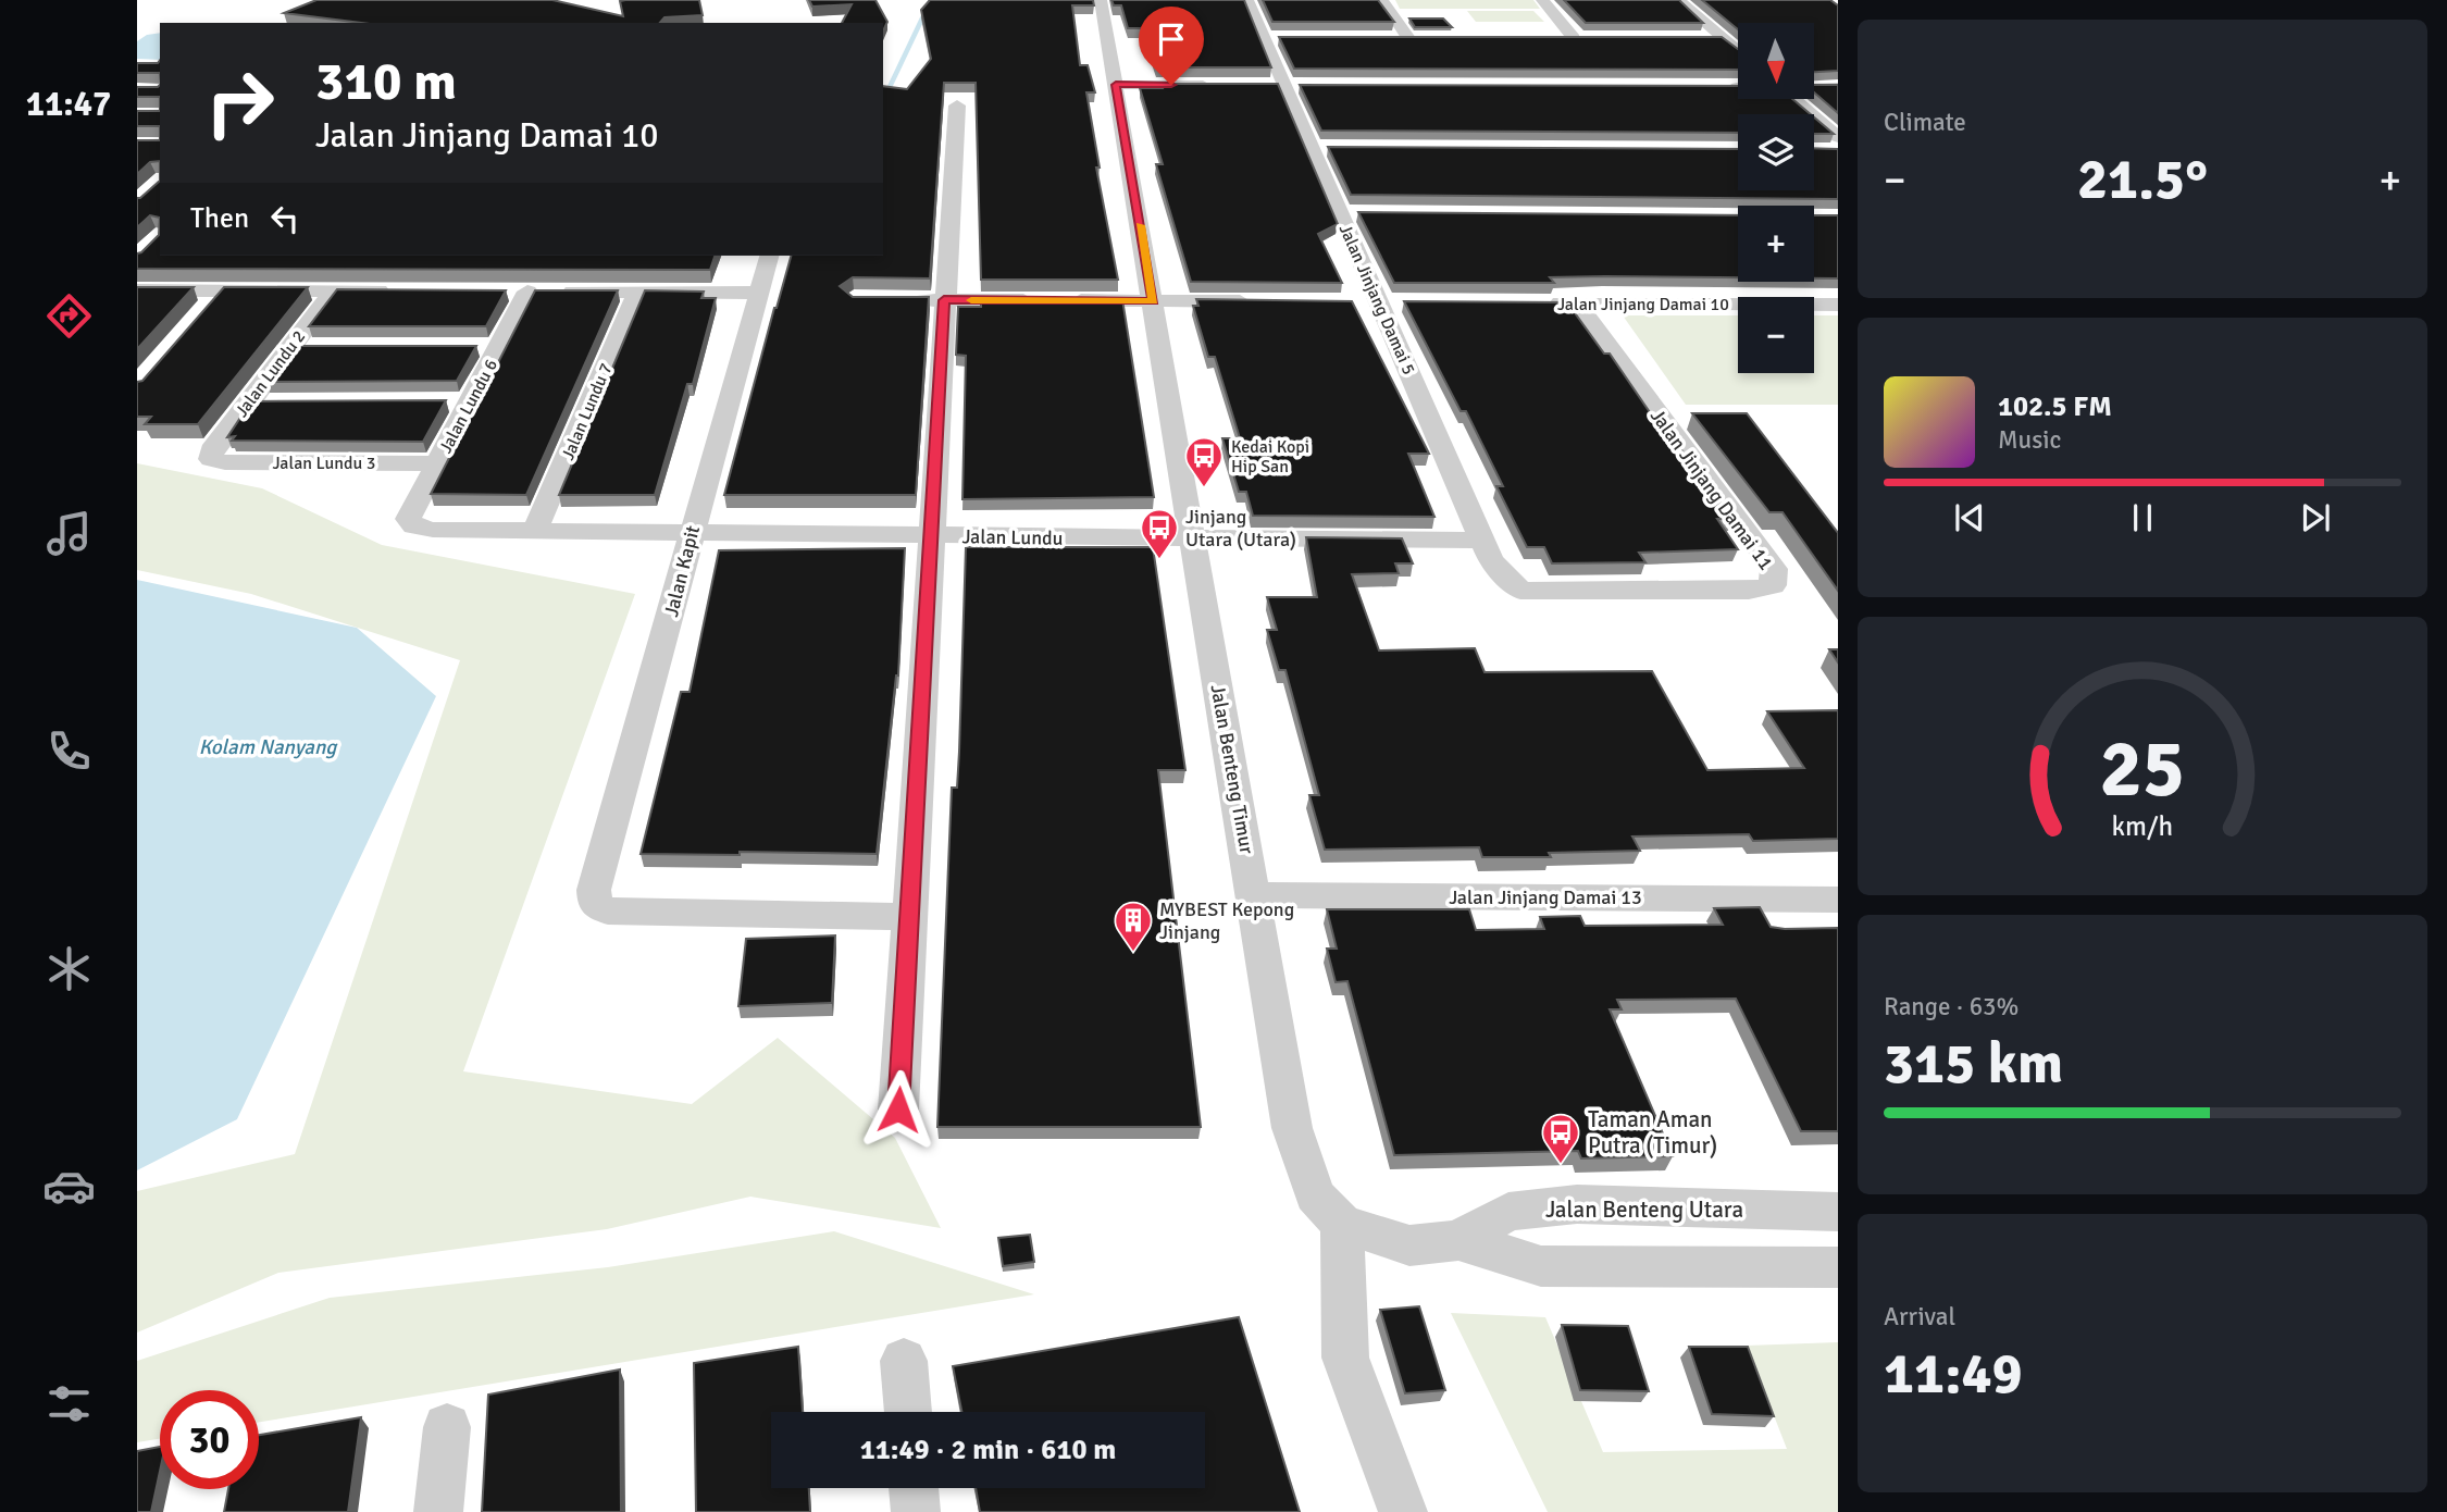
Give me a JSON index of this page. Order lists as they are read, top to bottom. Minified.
{"streets":{"street":["Jalan Jinjang Damai 5","Jalan Jinjang Damai 10","Jalan Lundu 2","Jalan Lundu 6","Jalan Lundu 7","Jalan Lundu 3","Jalan Jinjang Damai 11","Jalan Lundu","Jalan Kapit","Jalan Benteng Timur","Jalan Jinjang Damai 13","Jalan Benteng Utara"]},"crossings":[["Jalan Jinjang Damai 5","Jalan Jinjang Damai 11"],["Jalan Jinjang Damai 5","Jalan Lundu"],["Jalan Jinjang Damai 10","Jalan Jinjang Damai 11"],["Jalan Lundu 2","Jalan Lundu 3"],["Jalan Lundu 6","Jalan Lundu 3"],["Jalan Lundu 6","Jalan Lundu"],["Jalan Lundu 7","Jalan Lundu"],["Jalan Lundu","Jalan Kapit"],["Jalan Lundu","Jalan Benteng Timur"],["Jalan Benteng Timur","Jalan Jinjang Damai 13"],["Jalan Benteng Timur","Jalan Benteng Utara"]],"water":["Kolam Nanyang"],"places":{"bus stop":["Kedai Kopi Hip San","Jinjang Utara (Utara)","Taman Aman Putra (Timur)"],"building":["MYBEST Kepong Jinjang"]},"north":"bottom","page":{"tabs":"11:47","tile":["Climate",["Range · 63%","315 km"],["Arrival","11:49"]],"map_buttons":["+","−"],"turn":["310 m","Jalan Jinjang Damai 10"],"heat":["−","21.5°","+"],"then":"Then","song":["102.5 FM","Music"],"limit":"30","trip":"11:49 · 2 min · 610 m","gauge":["25","km/h"]}}
